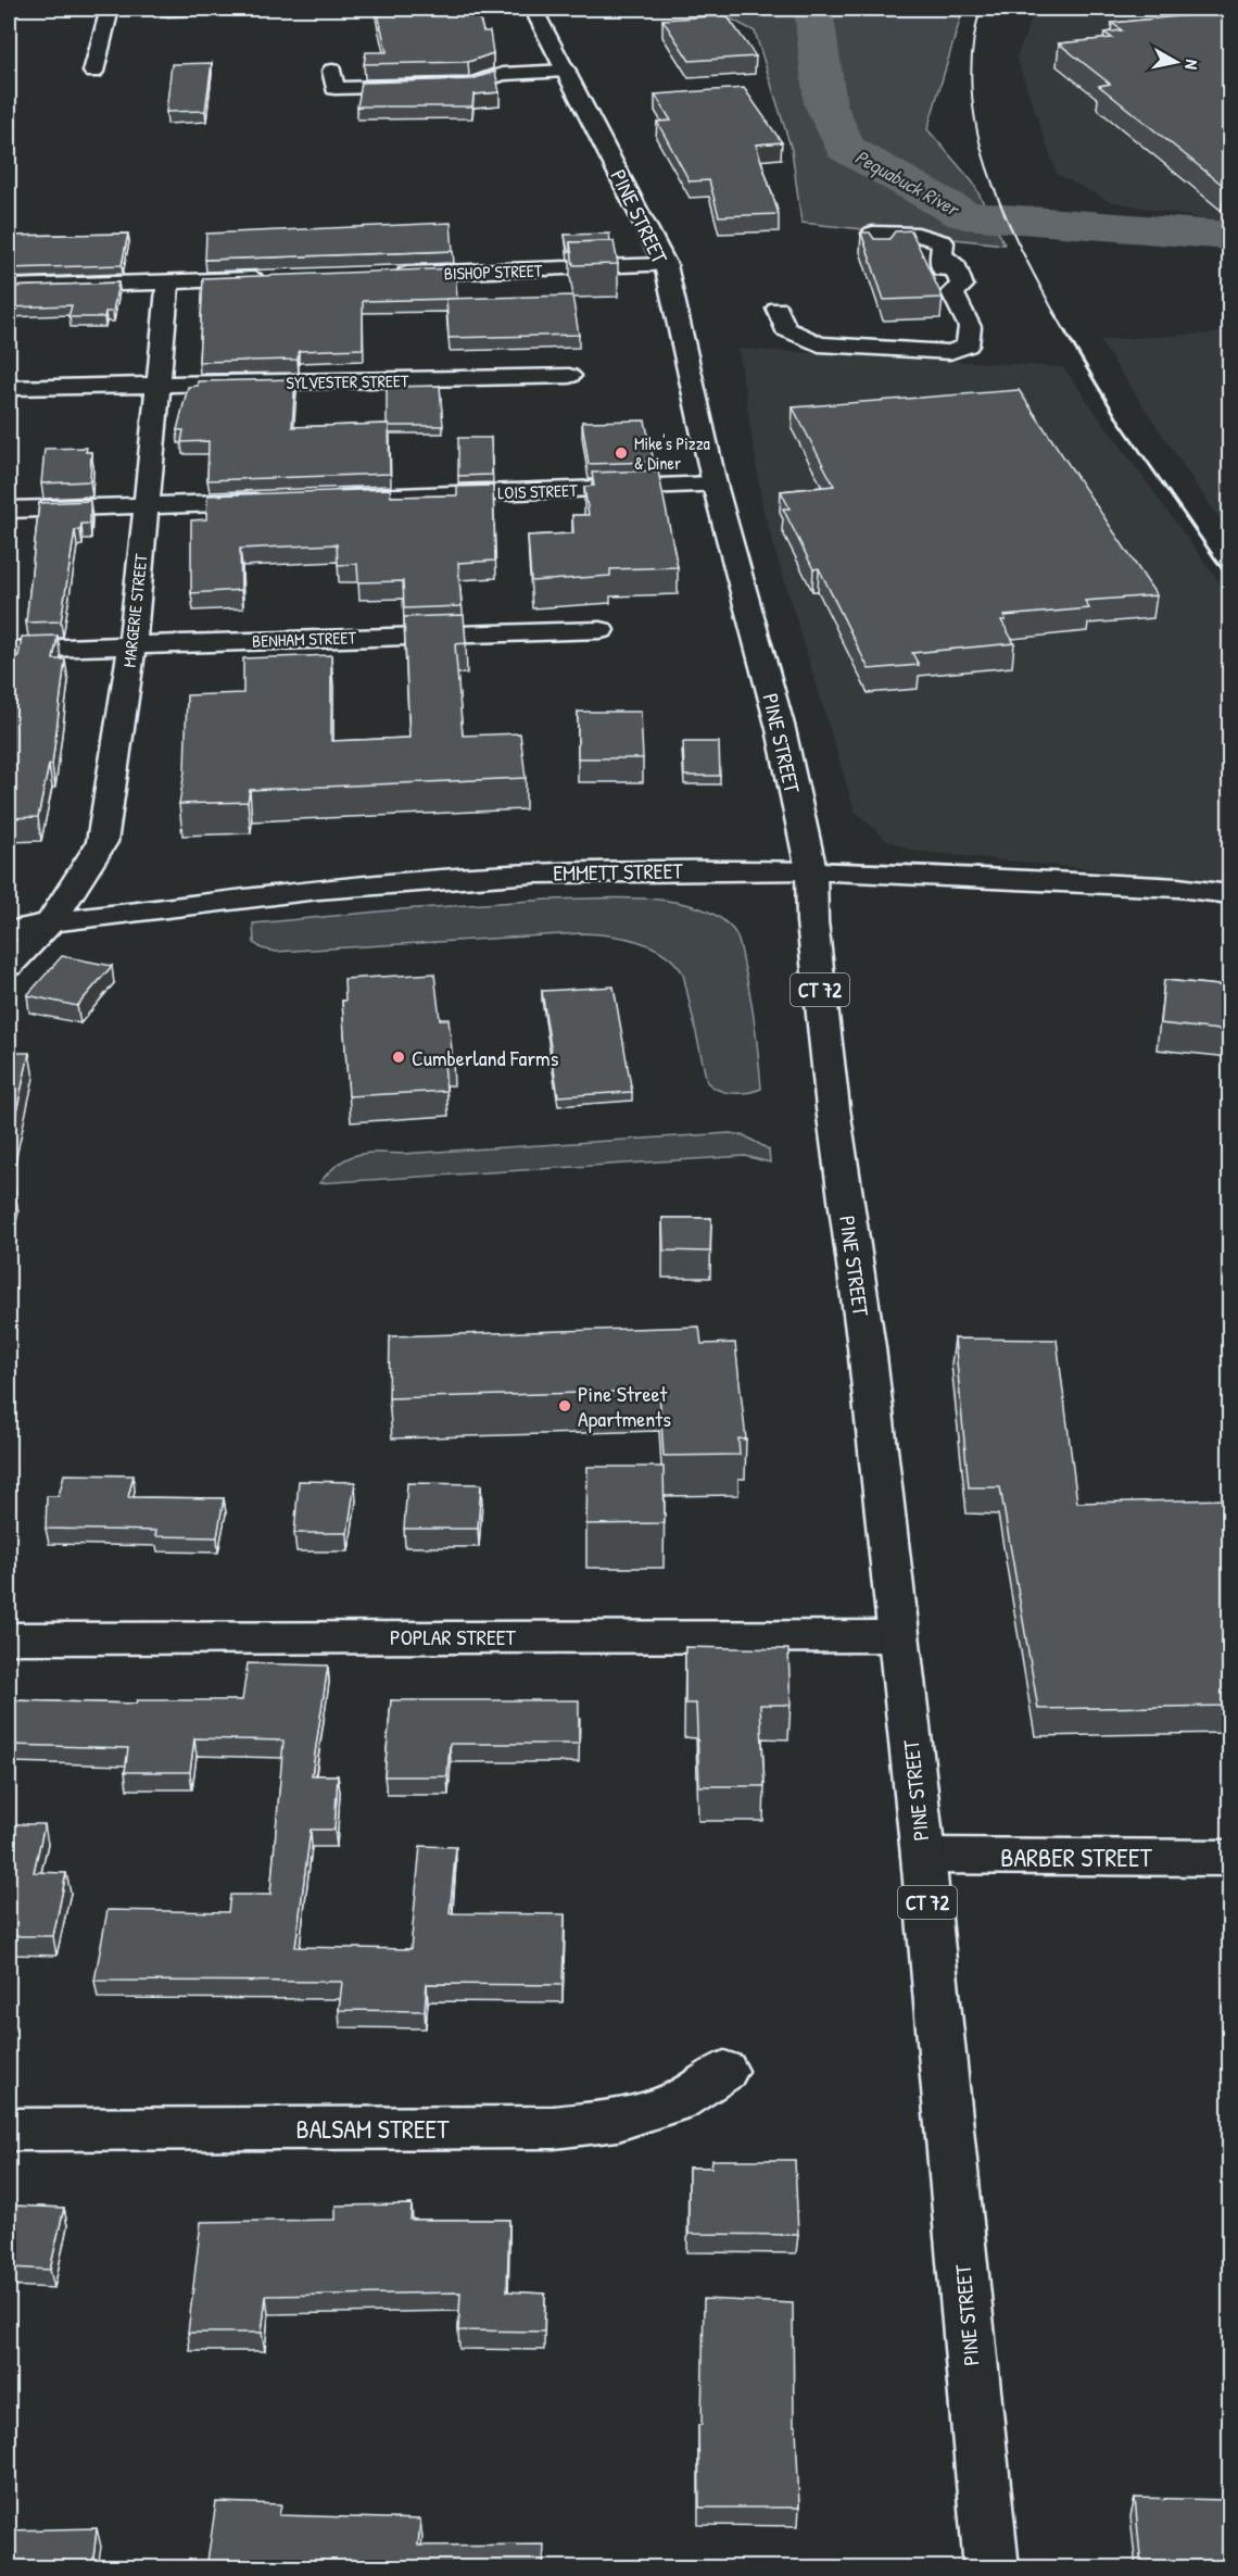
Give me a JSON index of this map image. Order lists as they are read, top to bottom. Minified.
{"streets":{"main road":["PINE STREET","BISHOP STREET","SYLVESTER STREET","LOIS STREET","MARGERIE STREET","BENHAM STREET","EMMETT STREET","CT 72","POPLAR STREET","BARBER STREET","BALSAM STREET"]},"crossings":[["PINE STREET","BISHOP STREET"],["PINE STREET","LOIS STREET"],["PINE STREET","EMMETT STREET"],["PINE STREET","POPLAR STREET"],["PINE STREET","BARBER STREET"],["SYLVESTER STREET","MARGERIE STREET"],["MARGERIE STREET","BENHAM STREET"],["MARGERIE STREET","EMMETT STREET"]],"water":["Pequabuck River"],"places":["Mike's Pizza & Diner","Cumberland Farms","Pine Street Apartments"],"north":"right"}
